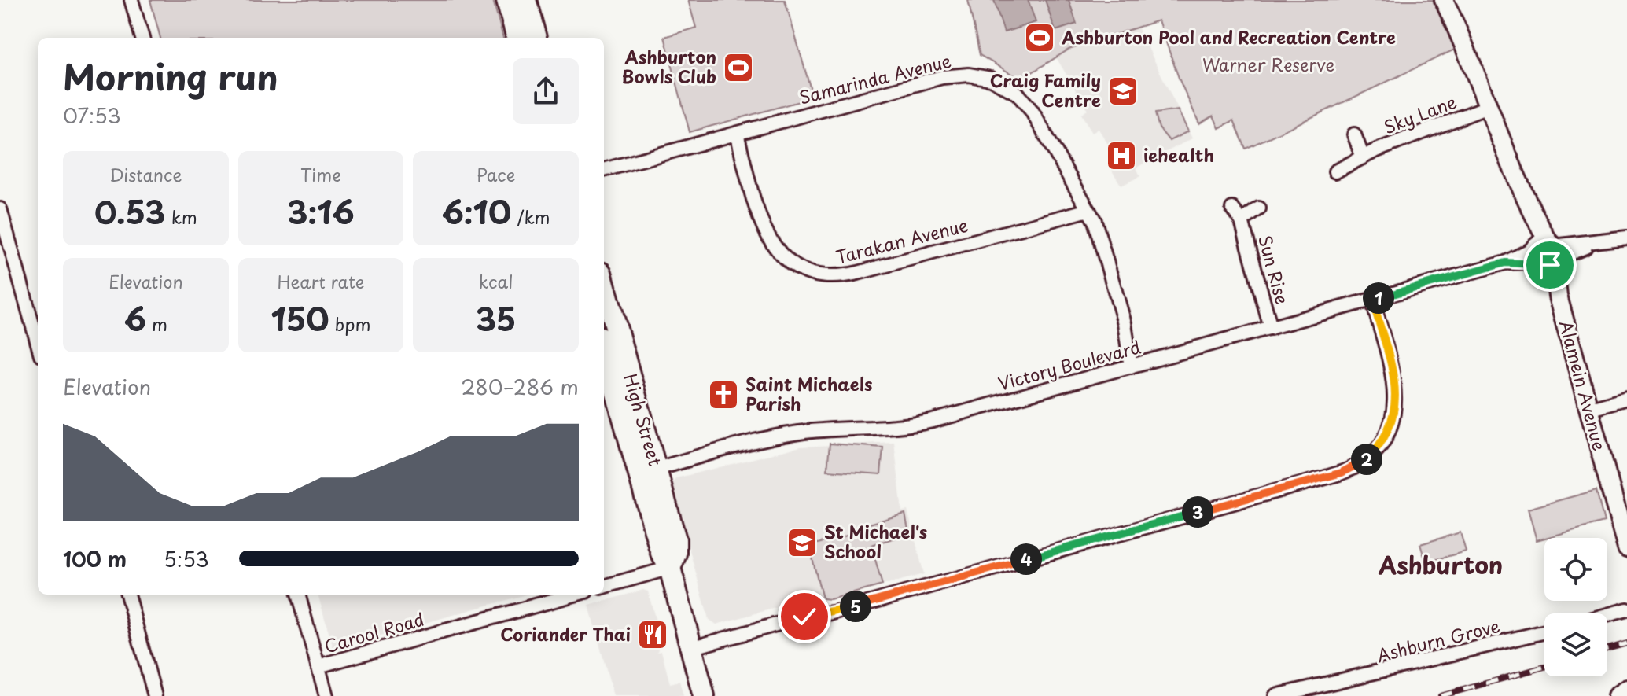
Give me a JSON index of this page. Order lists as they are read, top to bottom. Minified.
{"streets":{"main road":["High Street"],"street":["Samarinda Avenue","Sky Lane","Tarakan Avenue","Sun Rise","Victory Boulevard","Alamein Avenue","Carool Road","Ashburn Grove"]},"crossings":[["Samarinda Avenue","Tarakan Avenue"],["Samarinda Avenue","Victory Boulevard"],["Sky Lane","Alamein Avenue"],["Sun Rise","Victory Boulevard"],["Victory Boulevard","Alamein Avenue"],["Victory Boulevard","High Street"]],"districts":["Ashburton"],"parks":["Warner Reserve"],"places":{"sports":["Ashburton Pool and Recreation Centre","Ashburton Bowls Club"],"school or university":["Craig Family Centre","St Michael's School"],"hospital":["iehealth"],"church":["Saint Michaels Parish"],"restaurant":["Coriander Thai"]},"page":{"heading":["Morning run","07:53"],"stats":[["Distance","0.53 km"],["Time","3:16"],["Pace","6:10 /km"],["Elevation","6 m"],["Heart rate","150 bpm"],["kcal","35"]],"pins":["1","2","3","4","5"],"chart":["Elevation","280–286 m"],"list":[{"name":"100 m","note":"5:53"}]}}
